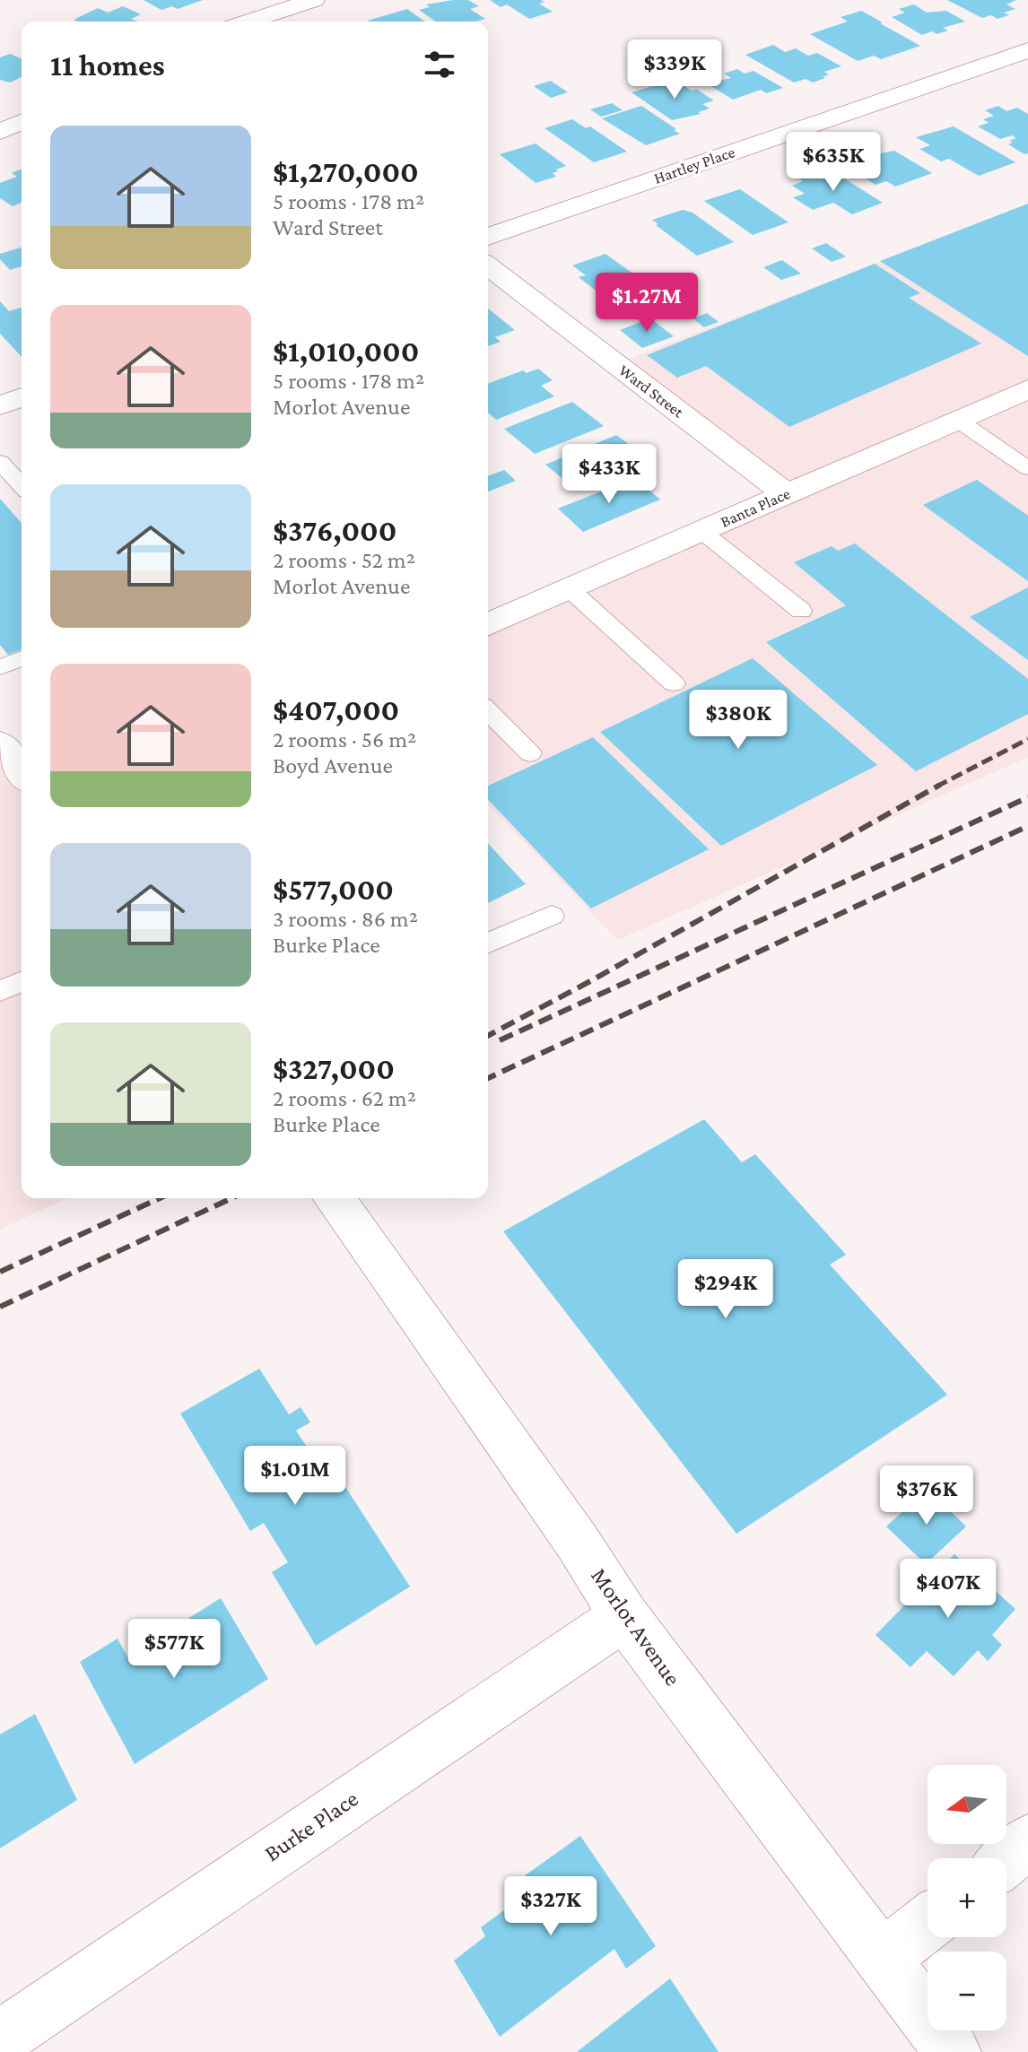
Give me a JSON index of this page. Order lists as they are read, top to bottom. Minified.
{"streets":{"street":["Hartley Place","Ward Street","Banta Place","Morlot Avenue","Burke Place"]},"crossings":[["Ward Street","Banta Place"],["Morlot Avenue","Burke Place"]],"north":"left","page":{"heading":"11 homes","price":["$339K","$635K","$1.27M","$433K","$380K","$294K","$1.01M","$376K","$407K","$577K","$327K"],"list":[{"name":"$1,270,000","note":"5 rooms · 178 m² · Ward Street"},{"name":"$1,010,000","note":"5 rooms · 178 m² · Morlot Avenue"},{"name":"$376,000","note":"2 rooms · 52 m² · Morlot Avenue"},{"name":"$407,000","note":"2 rooms · 56 m² · Boyd Avenue"},{"name":"$577,000","note":"3 rooms · 86 m² · Burke Place"},{"name":"$327,000","note":"2 rooms · 62 m² · Burke Place"}],"map_buttons":["+","−"]}}
